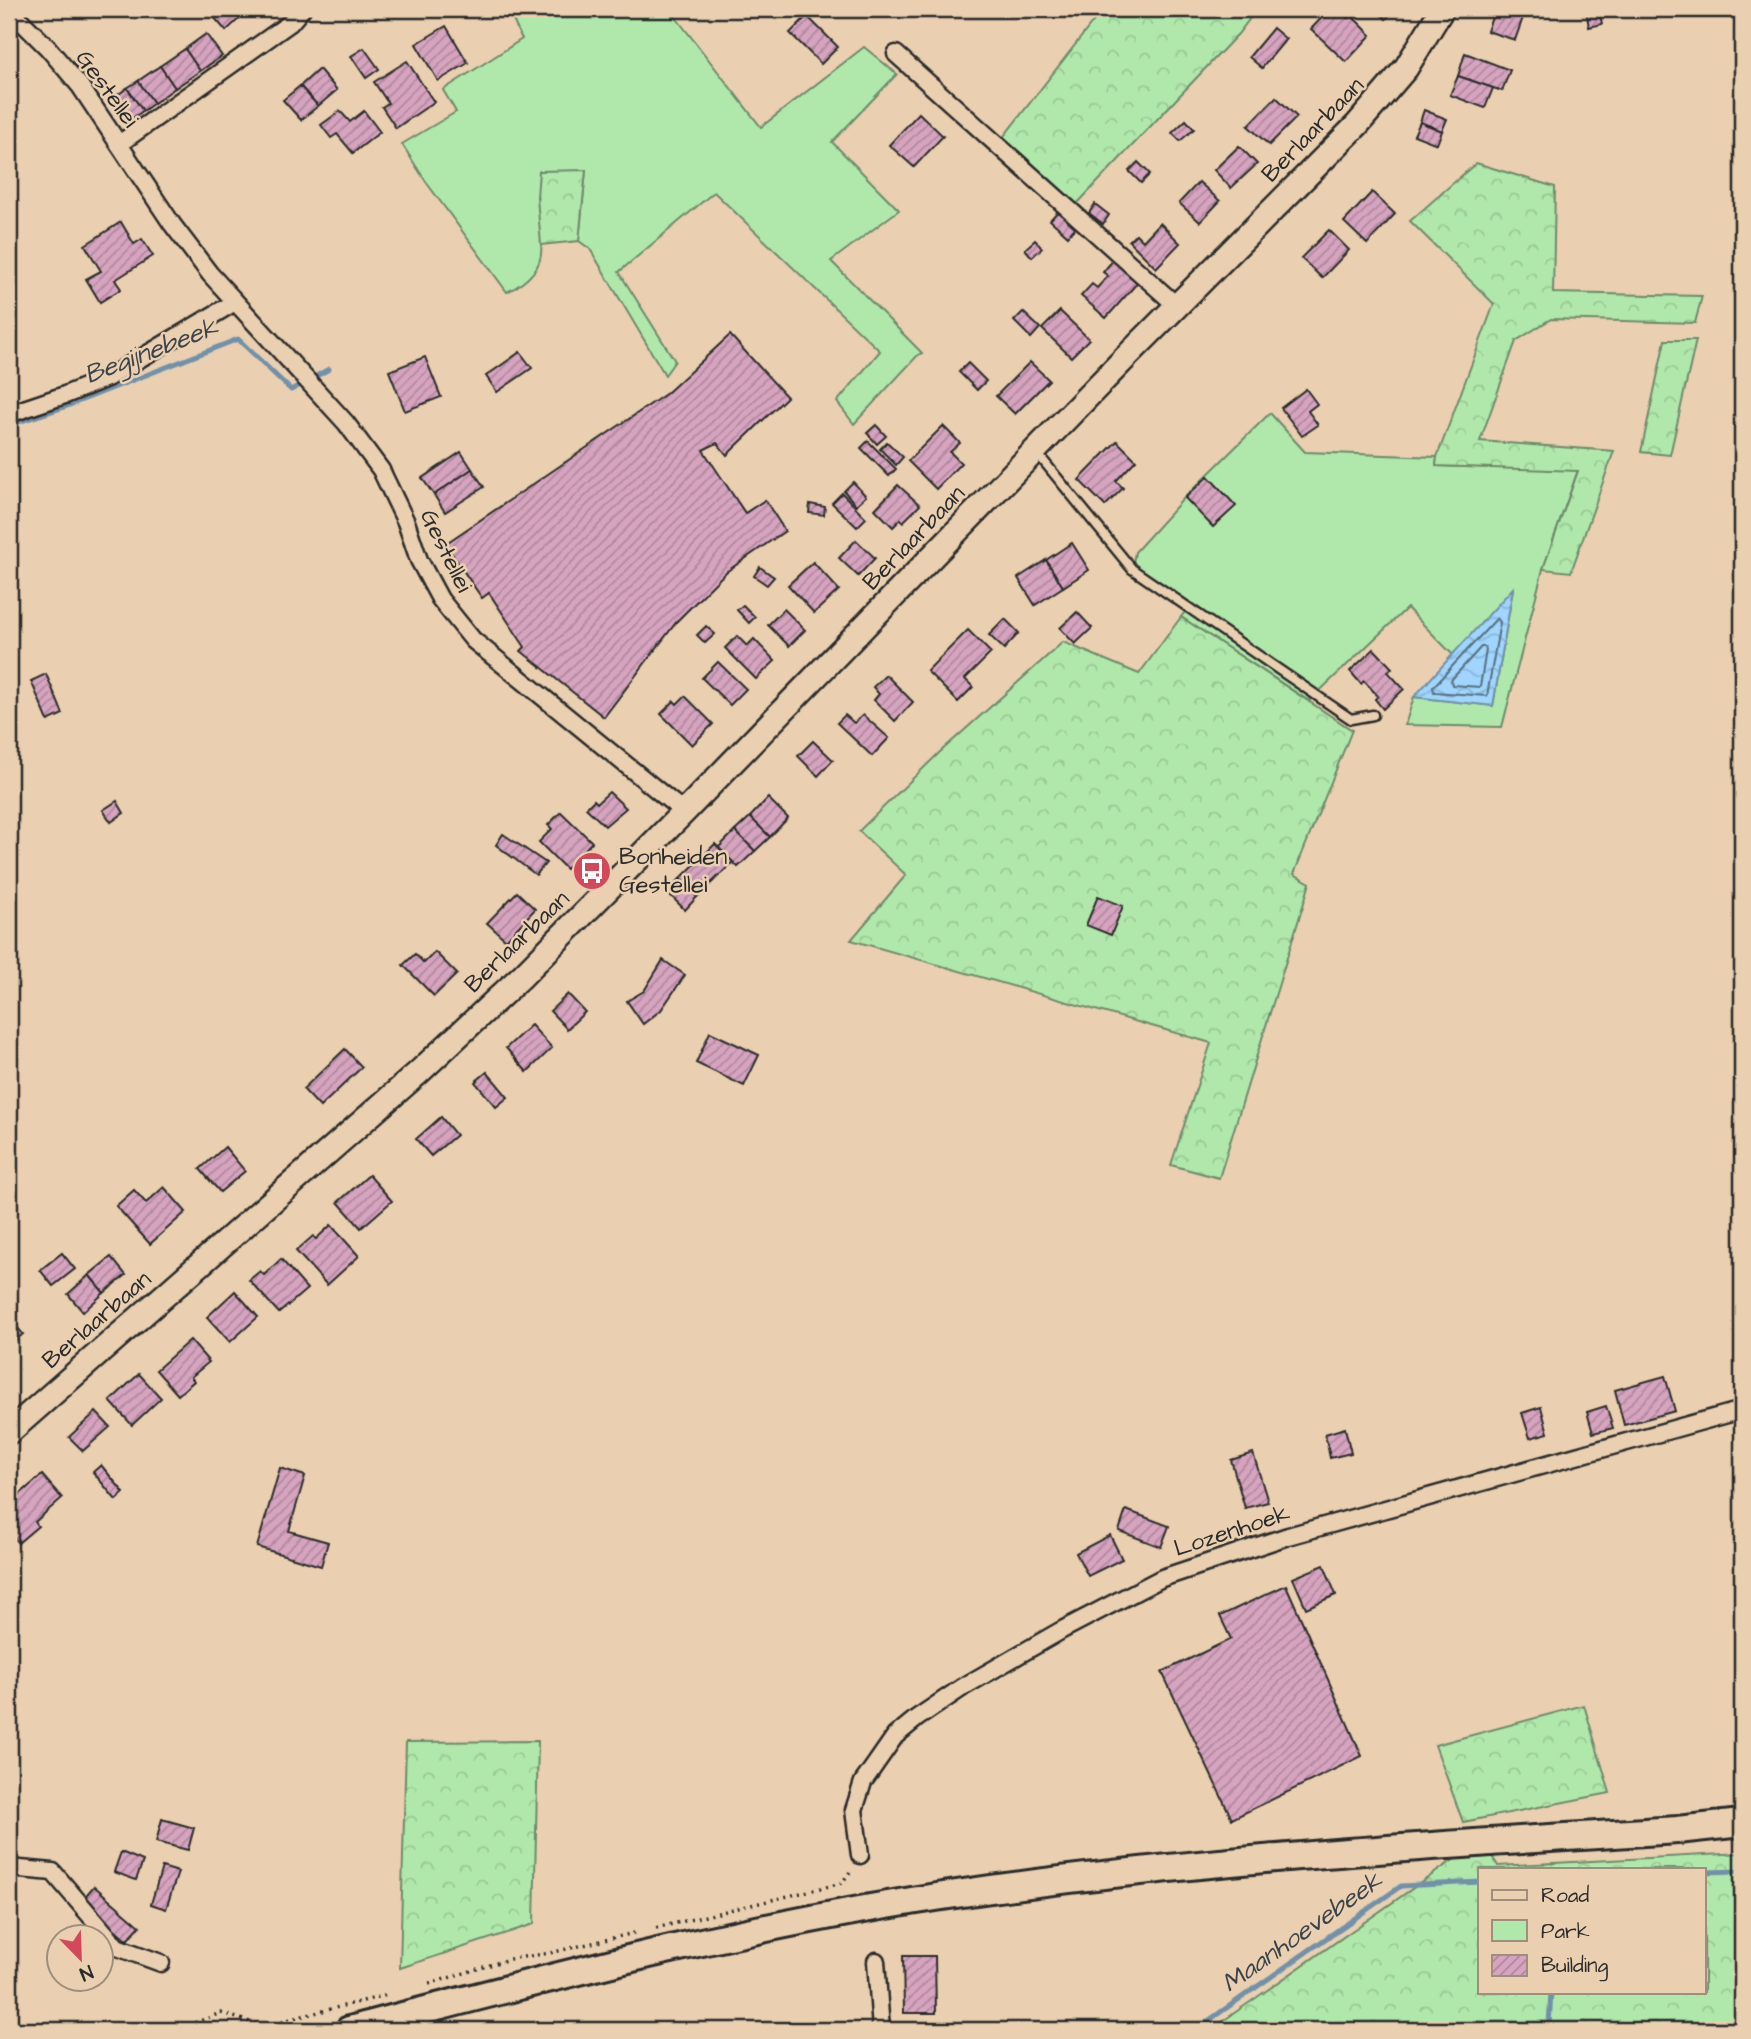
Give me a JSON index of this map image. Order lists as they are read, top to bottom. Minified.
{"streets":{"street":["Gestellei","Berlaarbaan","Lozenhoek"]},"crossings":[["Gestellei","Berlaarbaan"]],"water":["Begijnebeek","Maanhoevebeek"],"places":{"bus stop":["Bonheiden Gestellei"]},"legend":["Road","Park","Building"],"north":"bottom right"}
